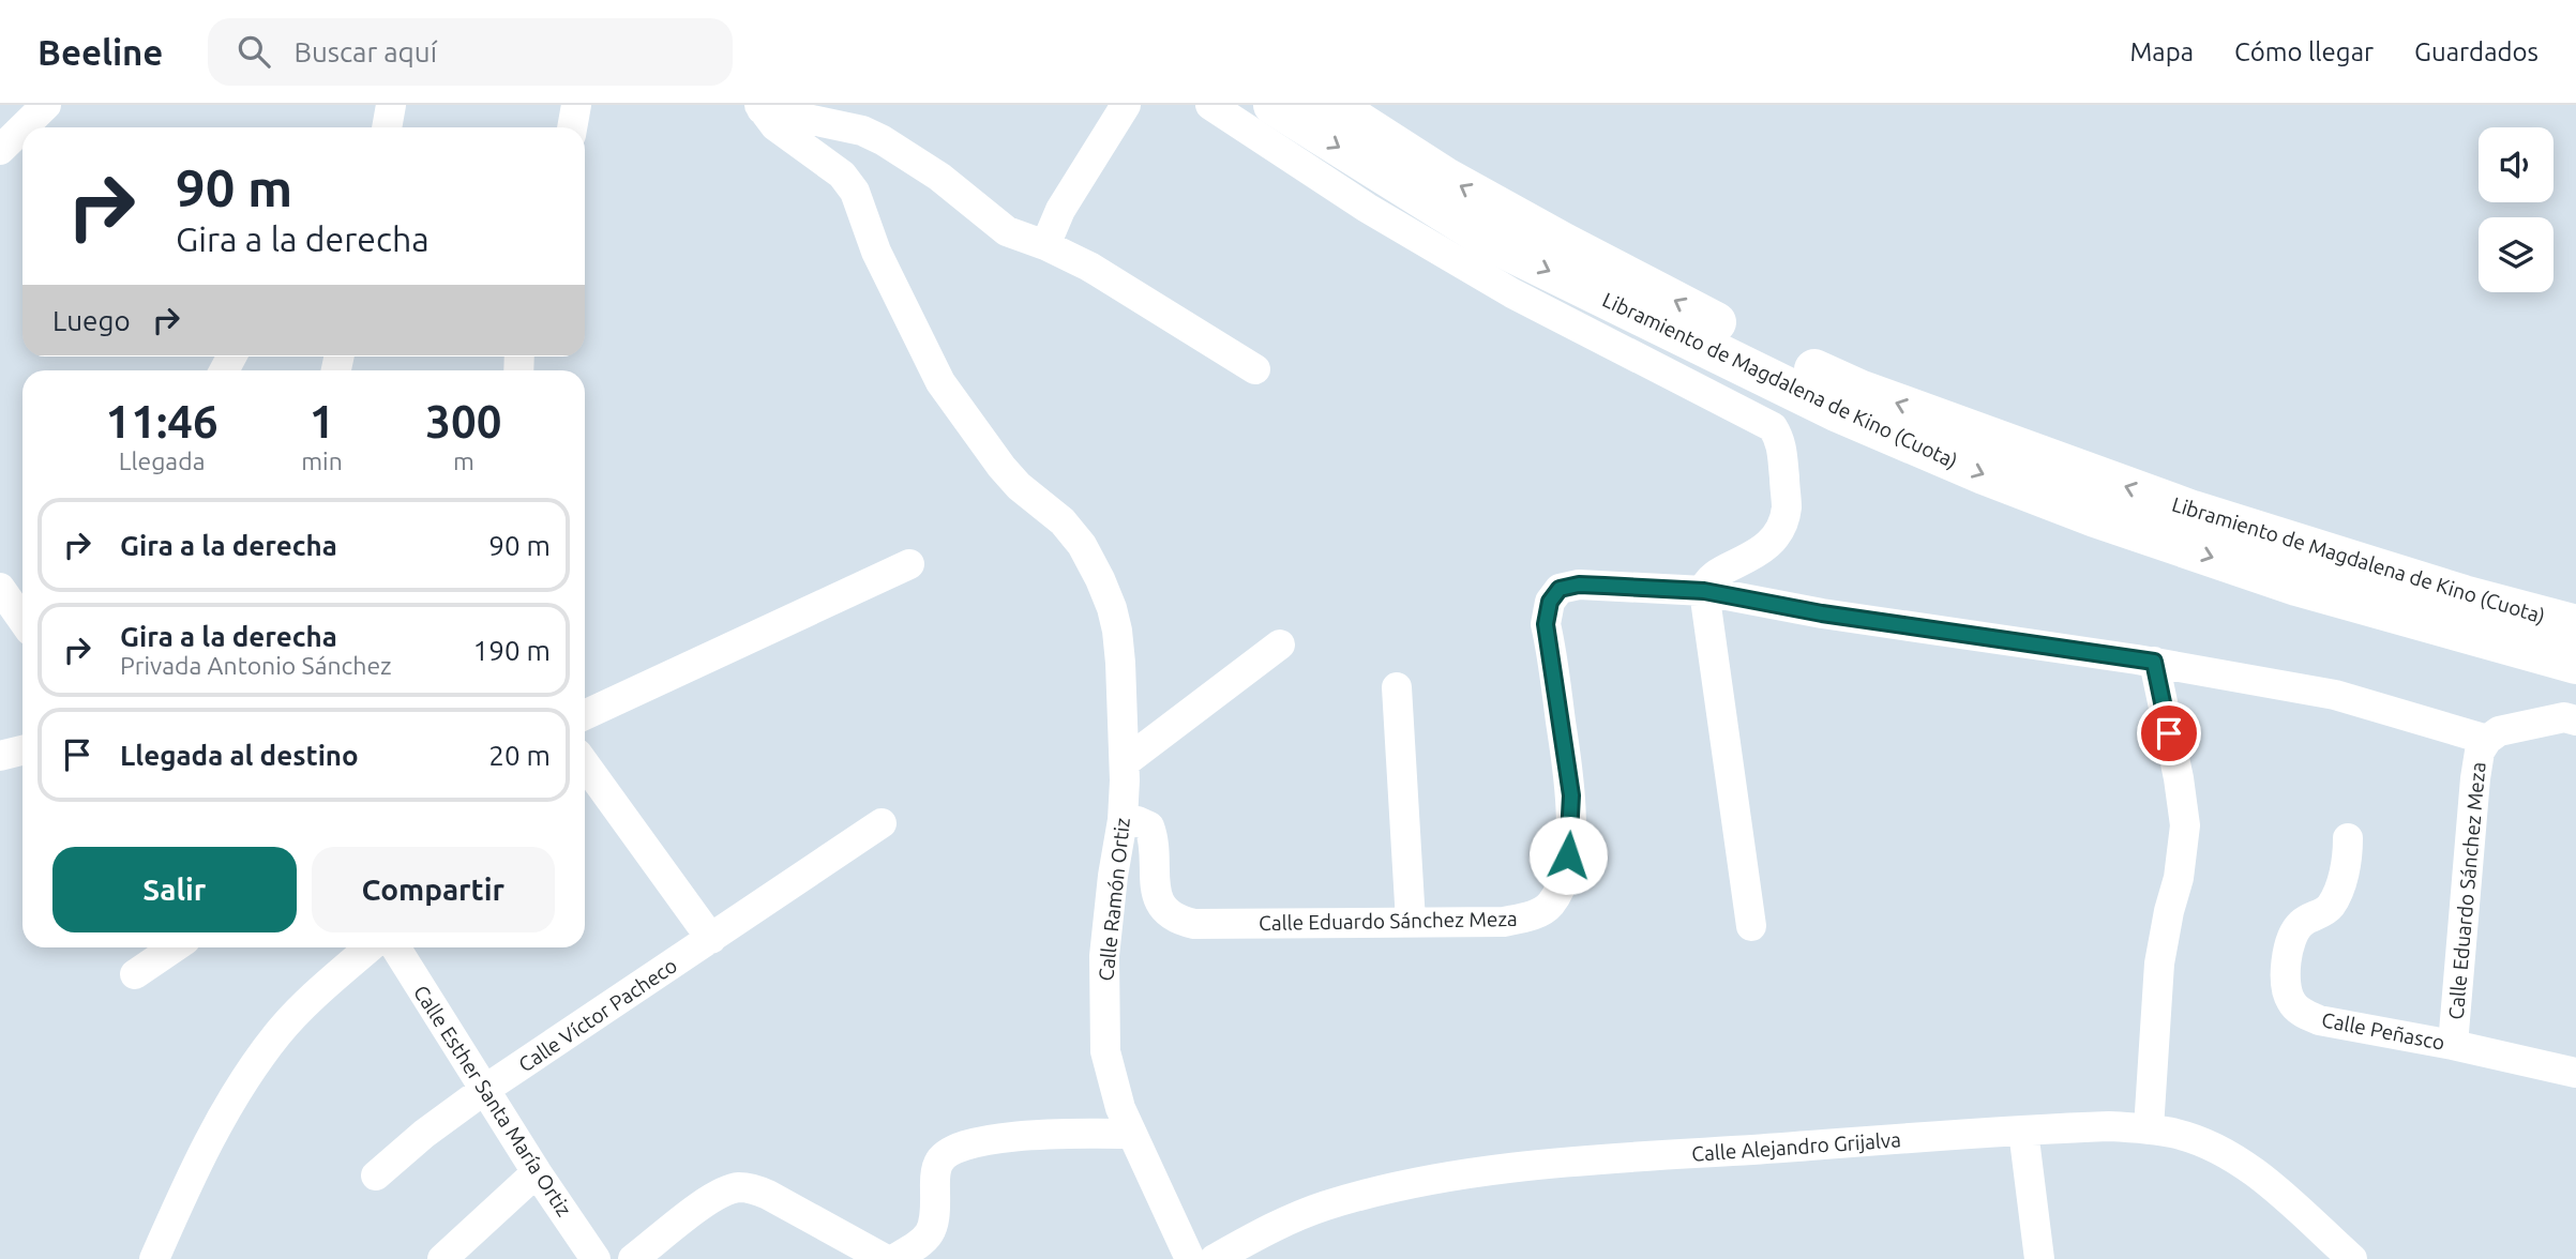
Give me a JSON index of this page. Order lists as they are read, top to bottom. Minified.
{"streets":{"highway":["Libramiento de Magdalena de Kino (Cuota)"],"street":["Calle Eduardo Sánchez Meza","Calle Ramón Ortiz","Calle Víctor Pacheco","Calle Peñasco","Calle Esther Santa María Ortiz","Calle Alejandro Grijalva"]},"crossings":[["Calle Eduardo Sánchez Meza","Calle Ramón Ortiz"],["Calle Eduardo Sánchez Meza","Calle Peñasco"],["Calle Víctor Pacheco","Calle Esther Santa María Ortiz"]],"page":{"header":"Beeline","search":"Buscar aquí","nav":["Mapa","Cómo llegar","Guardados"],"turn":["90 m","Gira a la derecha"],"then":"Luego","eta":["11:46","Llegada","1","min","300","m"],"list":[{"name":"Gira a la derecha","value":"90 m"},{"name":"Gira a la derecha","note":"Privada Antonio Sánchez","value":"190 m"},{"name":"Llegada al destino","value":"20 m"}],"buttons":["Salir","Compartir"]}}
